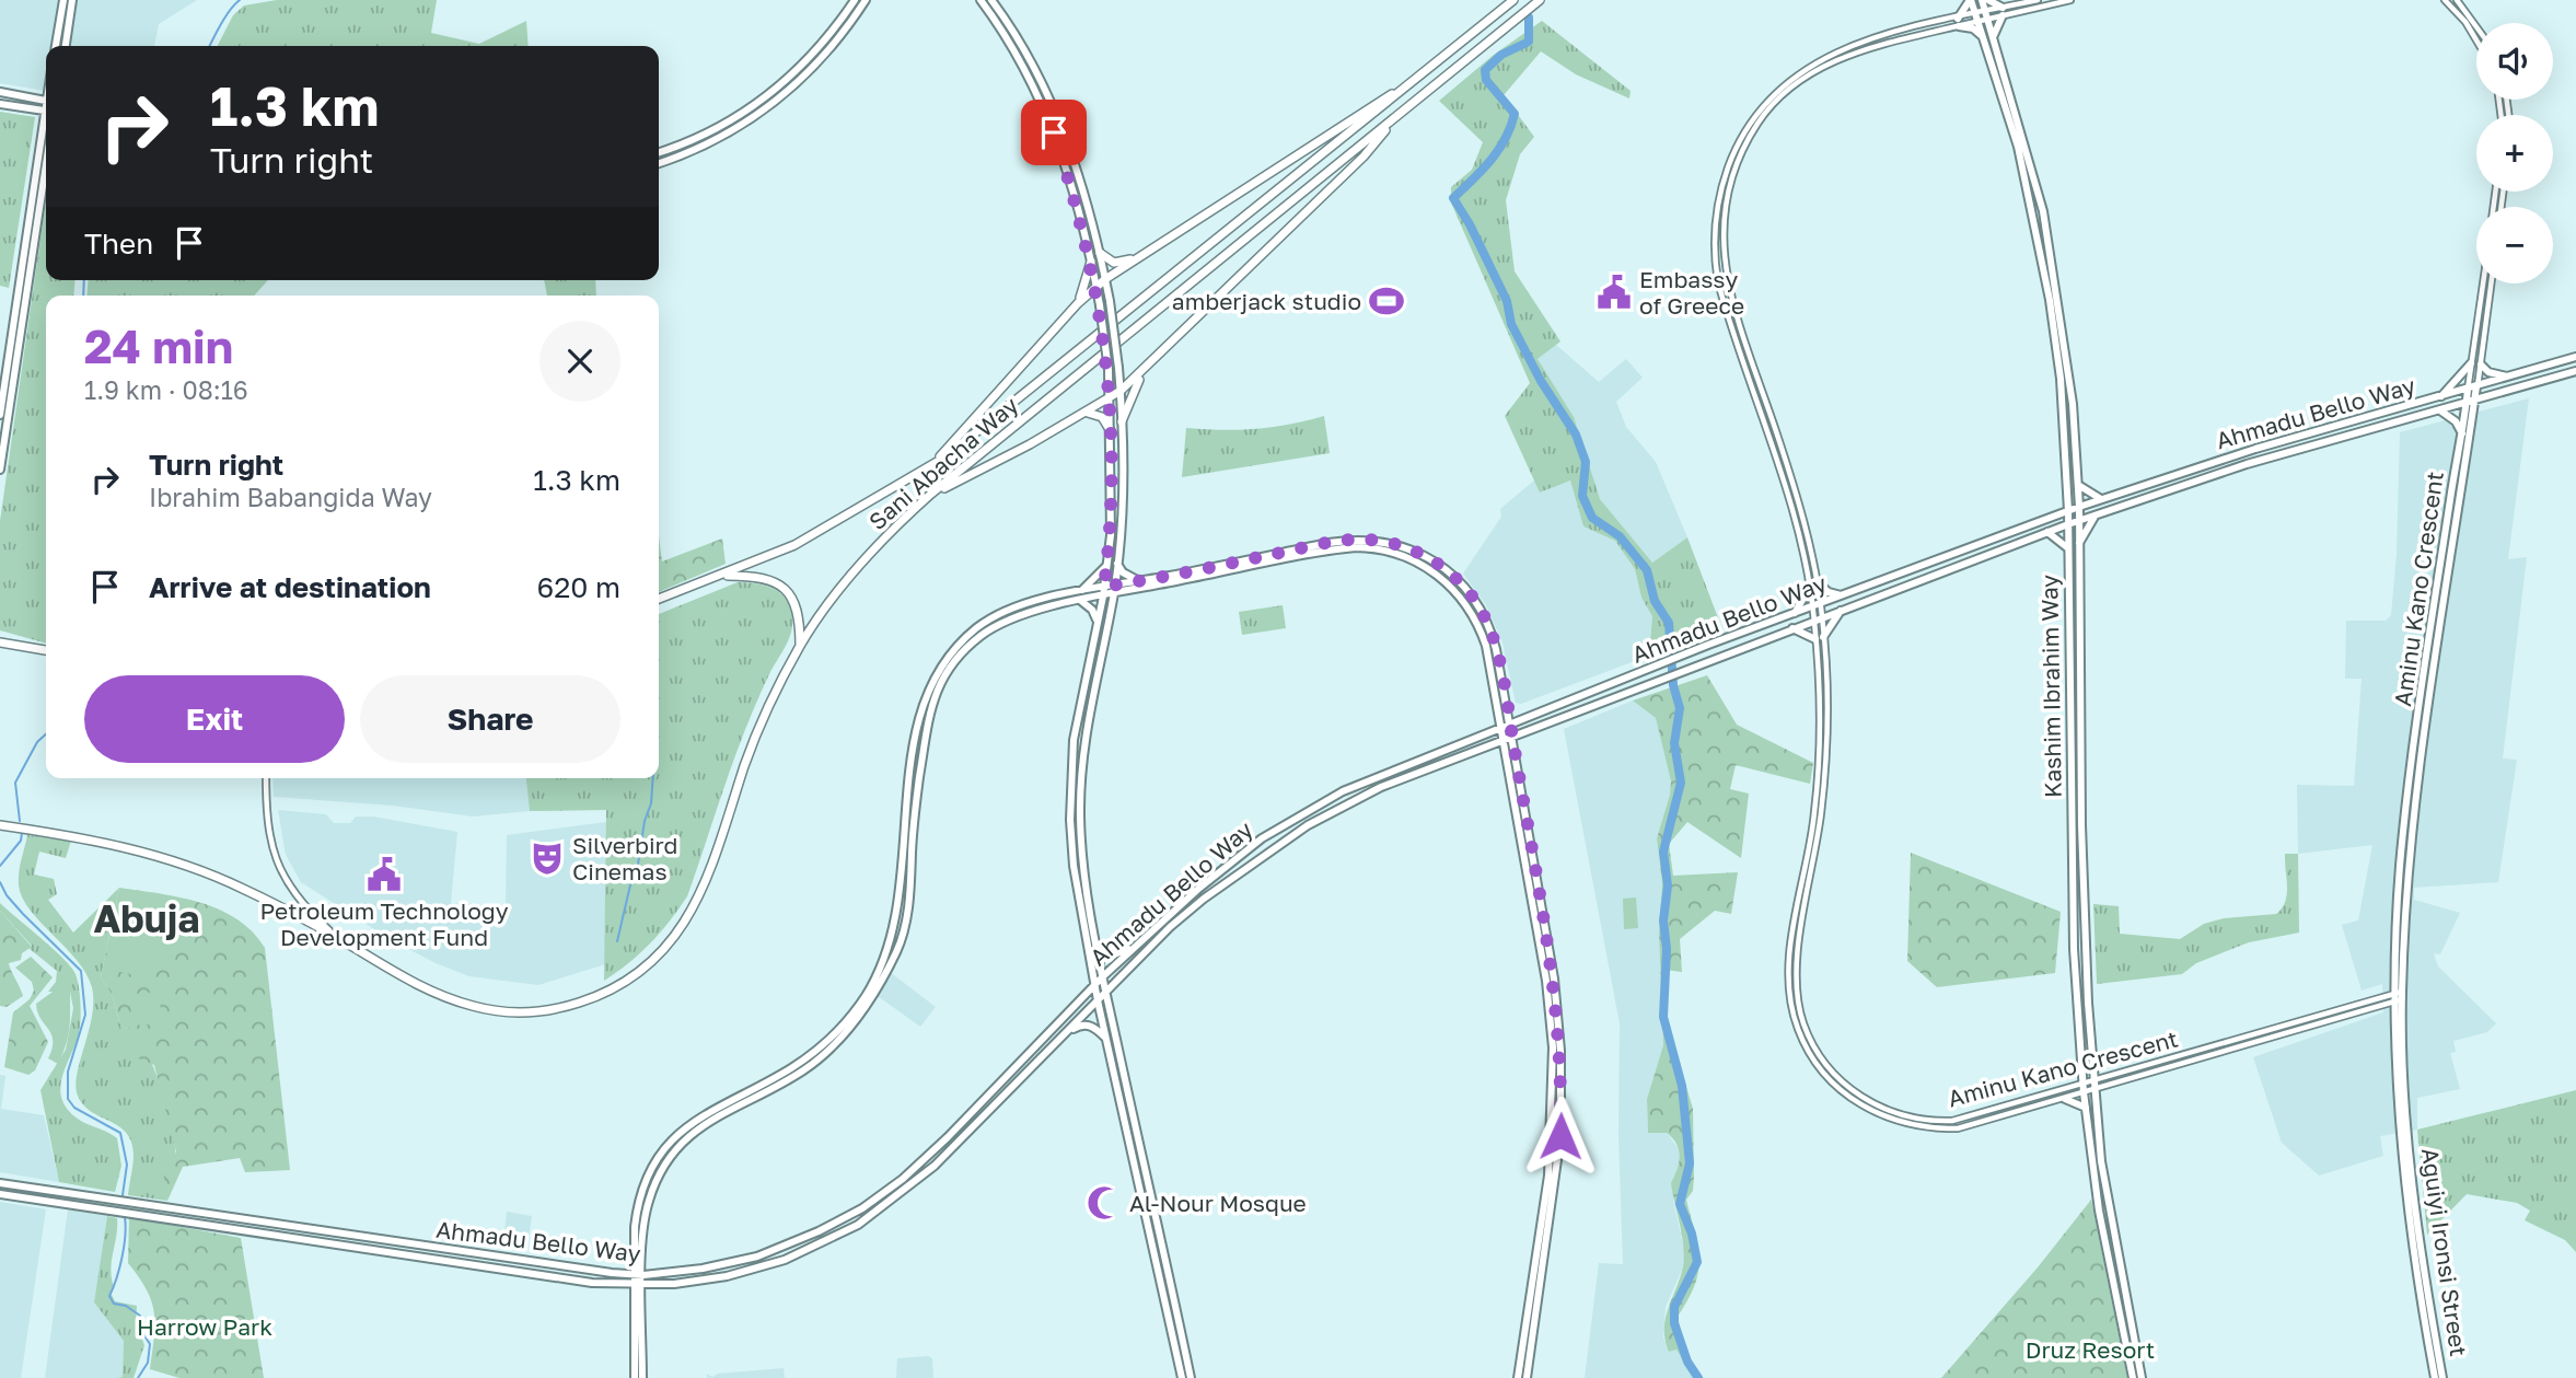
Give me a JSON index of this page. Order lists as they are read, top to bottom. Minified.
{"streets":{"highway":["Sani Abacha Way"],"main road":["Ahmadu Bello Way","Aminu Kano Crescent","Kashim Ibrahim Way","Aguiyi Ironsi Street"]},"crossings":[["Ahmadu Bello Way","Aminu Kano Crescent"],["Ahmadu Bello Way","Kashim Ibrahim Way"],["Aminu Kano Crescent","Kashim Ibrahim Way"],["Aminu Kano Crescent","Aguiyi Ironsi Street"]],"districts":["Abuja"],"parks":["Harrow Park","Druz Resort"],"places":{"public building":["Embassy of Greece","Petroleum Technology Development Fund"],"sports":["amberjack studio"],"theatre":["Silverbird Cinemas"],"mosque":["Al-Nour Mosque"]},"page":{"map_buttons":["+","−"],"turn":["1.3 km","Turn right"],"then":"Then","heading":["24 min","1.9 km · 08:16"],"list":[{"name":"Turn right","note":"Ibrahim Babangida Way","value":"1.3 km"},{"name":"Arrive at destination","value":"620 m"}],"buttons":["Exit","Share"]}}
